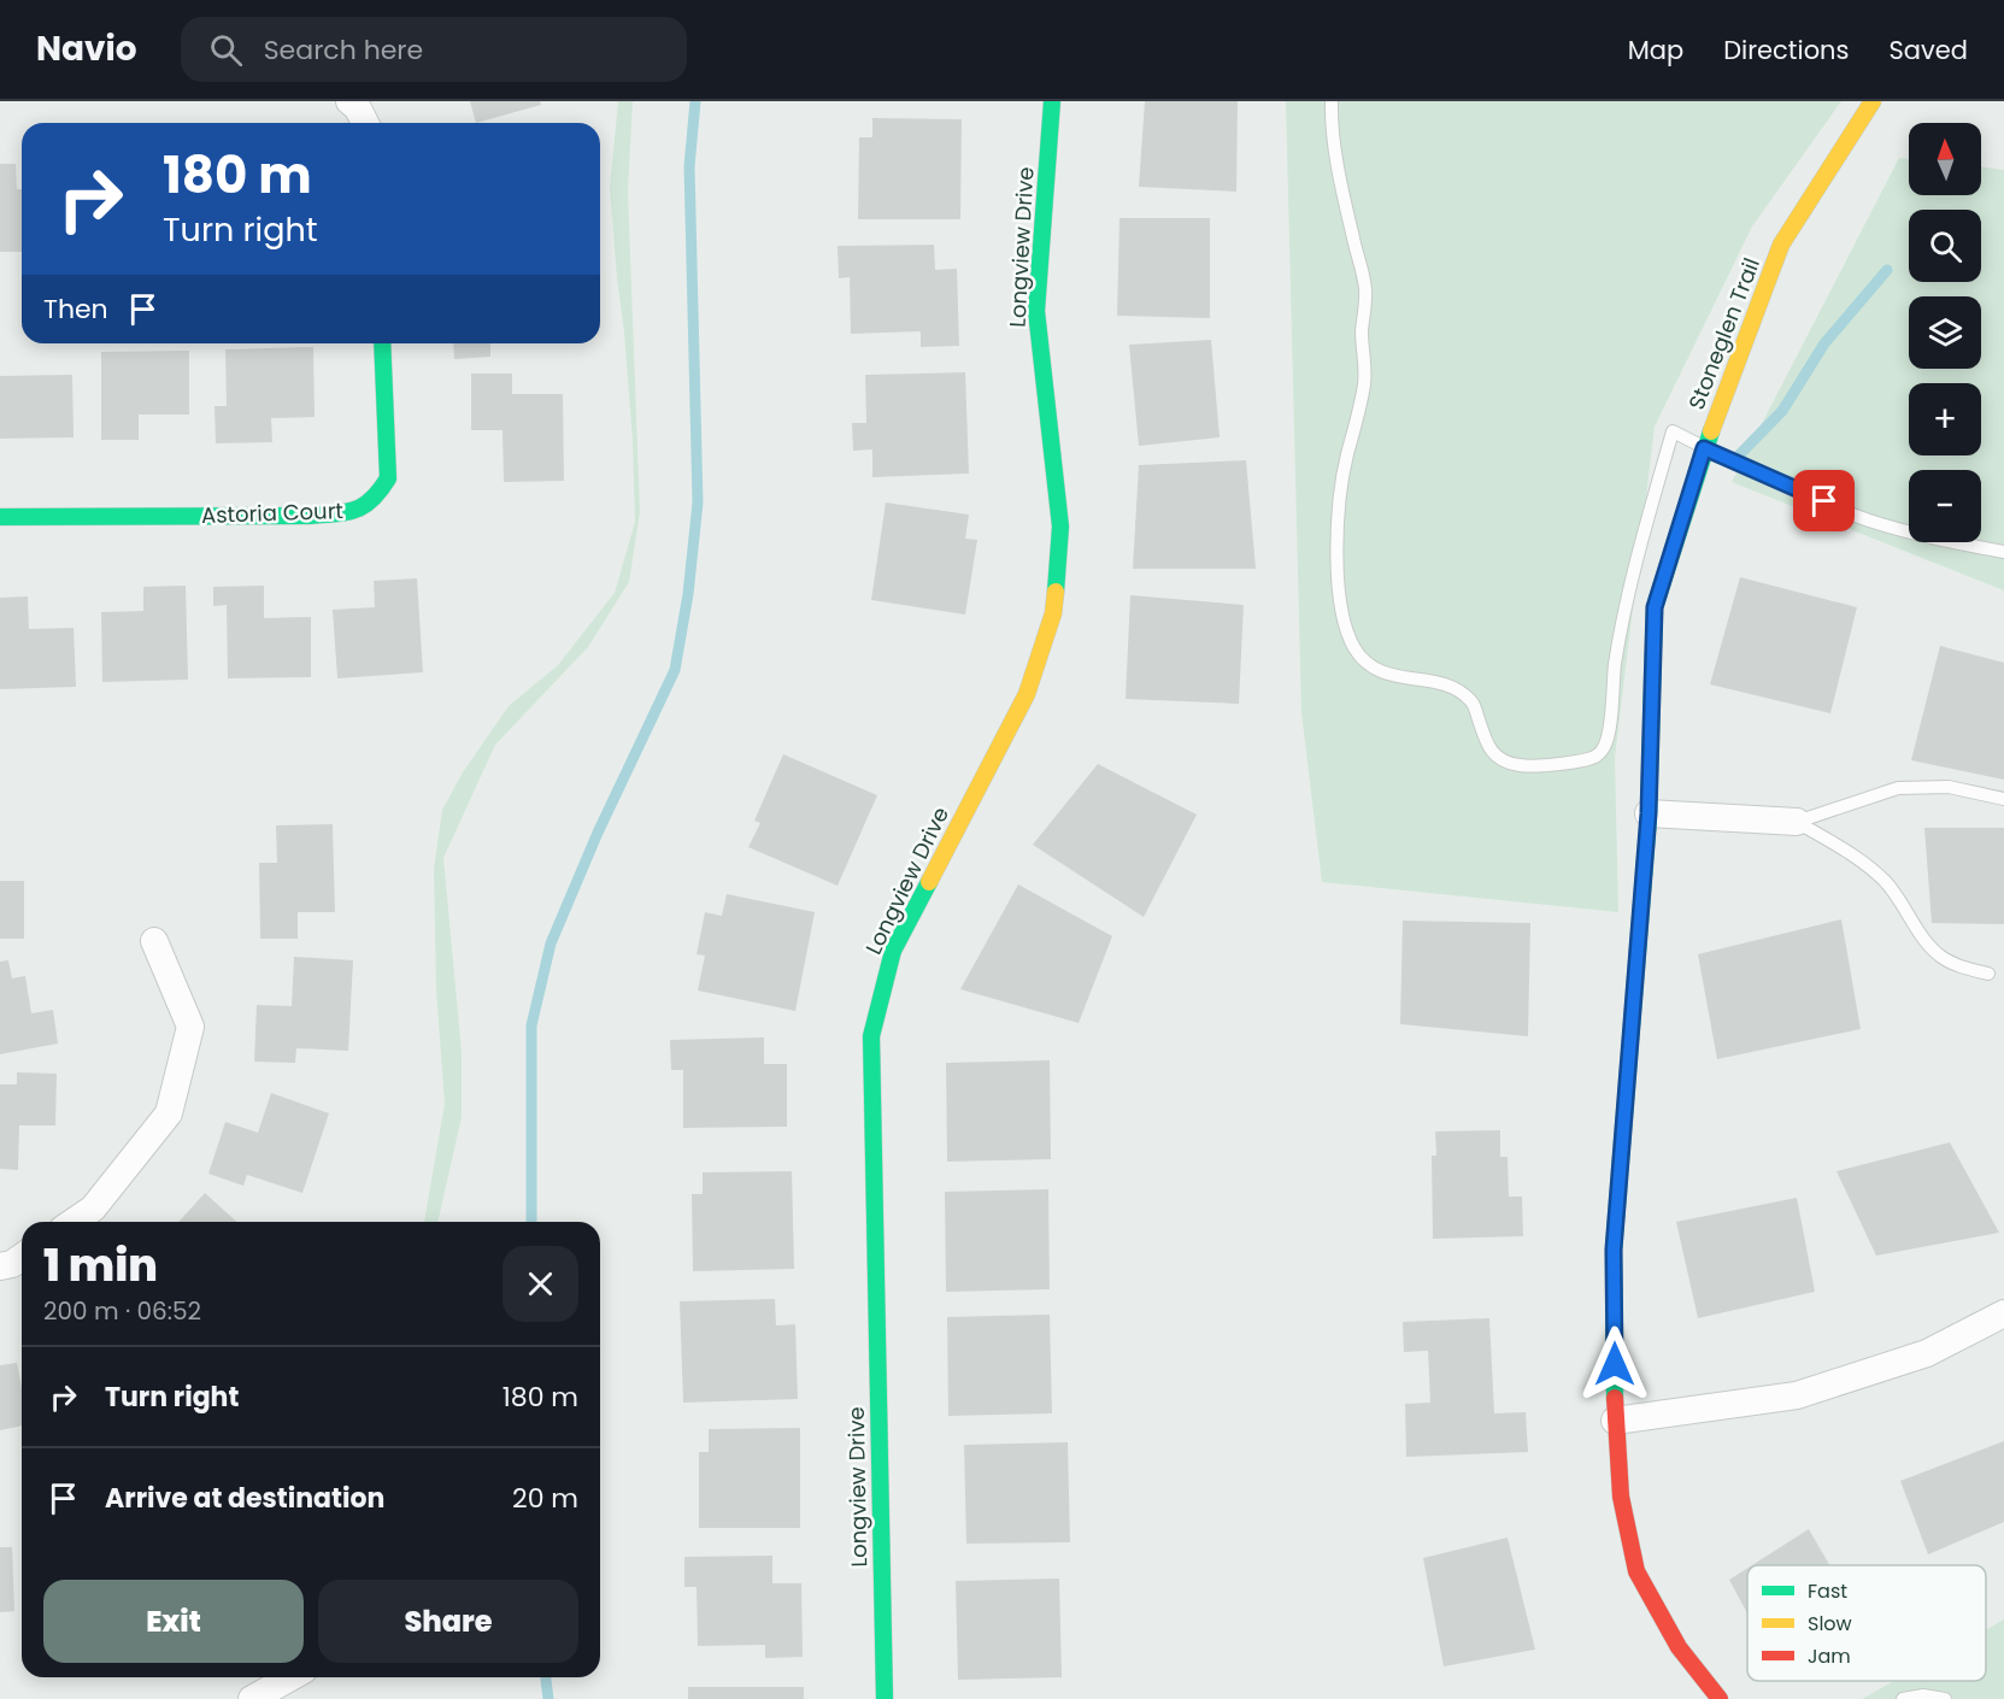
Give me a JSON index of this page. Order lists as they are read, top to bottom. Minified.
{"streets":{"street":["Longview Drive","Stoneglen Trail","Astoria Court"]},"legend":["Fast","Slow","Jam"],"north":"top","page":{"header":"Navio","search":"Search here","nav":["Map","Directions","Saved"],"map_buttons":["+","−"],"turn":["180 m","Turn right"],"then":"Then","heading":["1 min","200 m · 06:52"],"list":[{"name":"Turn right","value":"180 m"},{"name":"Arrive at destination","value":"20 m"}],"buttons":["Exit","Share"]}}
